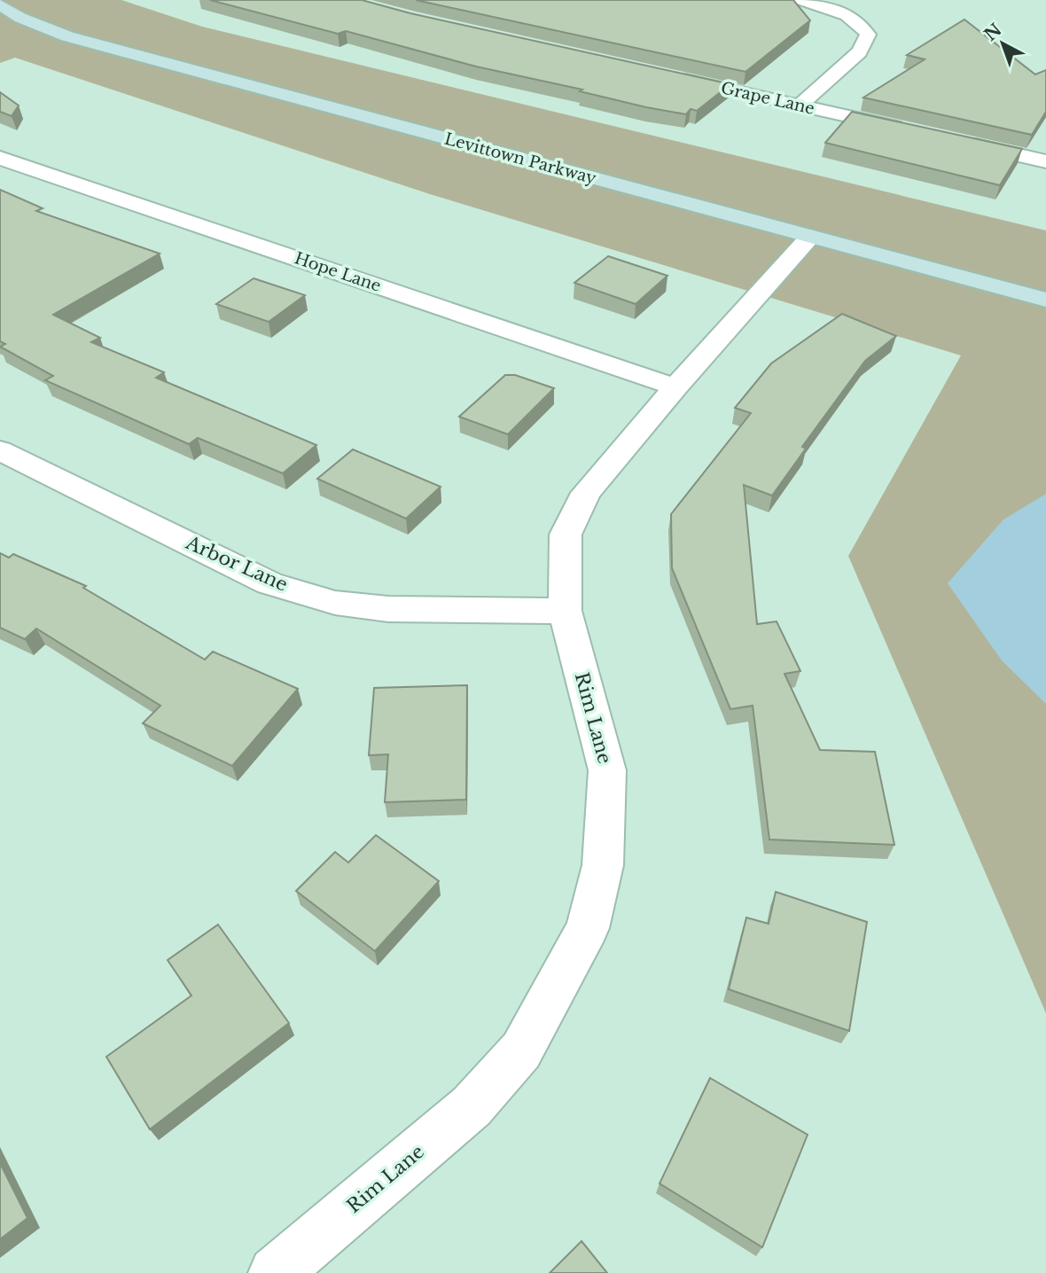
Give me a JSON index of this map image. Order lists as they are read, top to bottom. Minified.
{"streets":{"street":["Grape Lane","Levittown Parkway","Hope Lane","Arbor Lane","Rim Lane"]},"crossings":[["Levittown Parkway","Rim Lane"],["Hope Lane","Rim Lane"],["Arbor Lane","Rim Lane"]],"north":"top left"}
